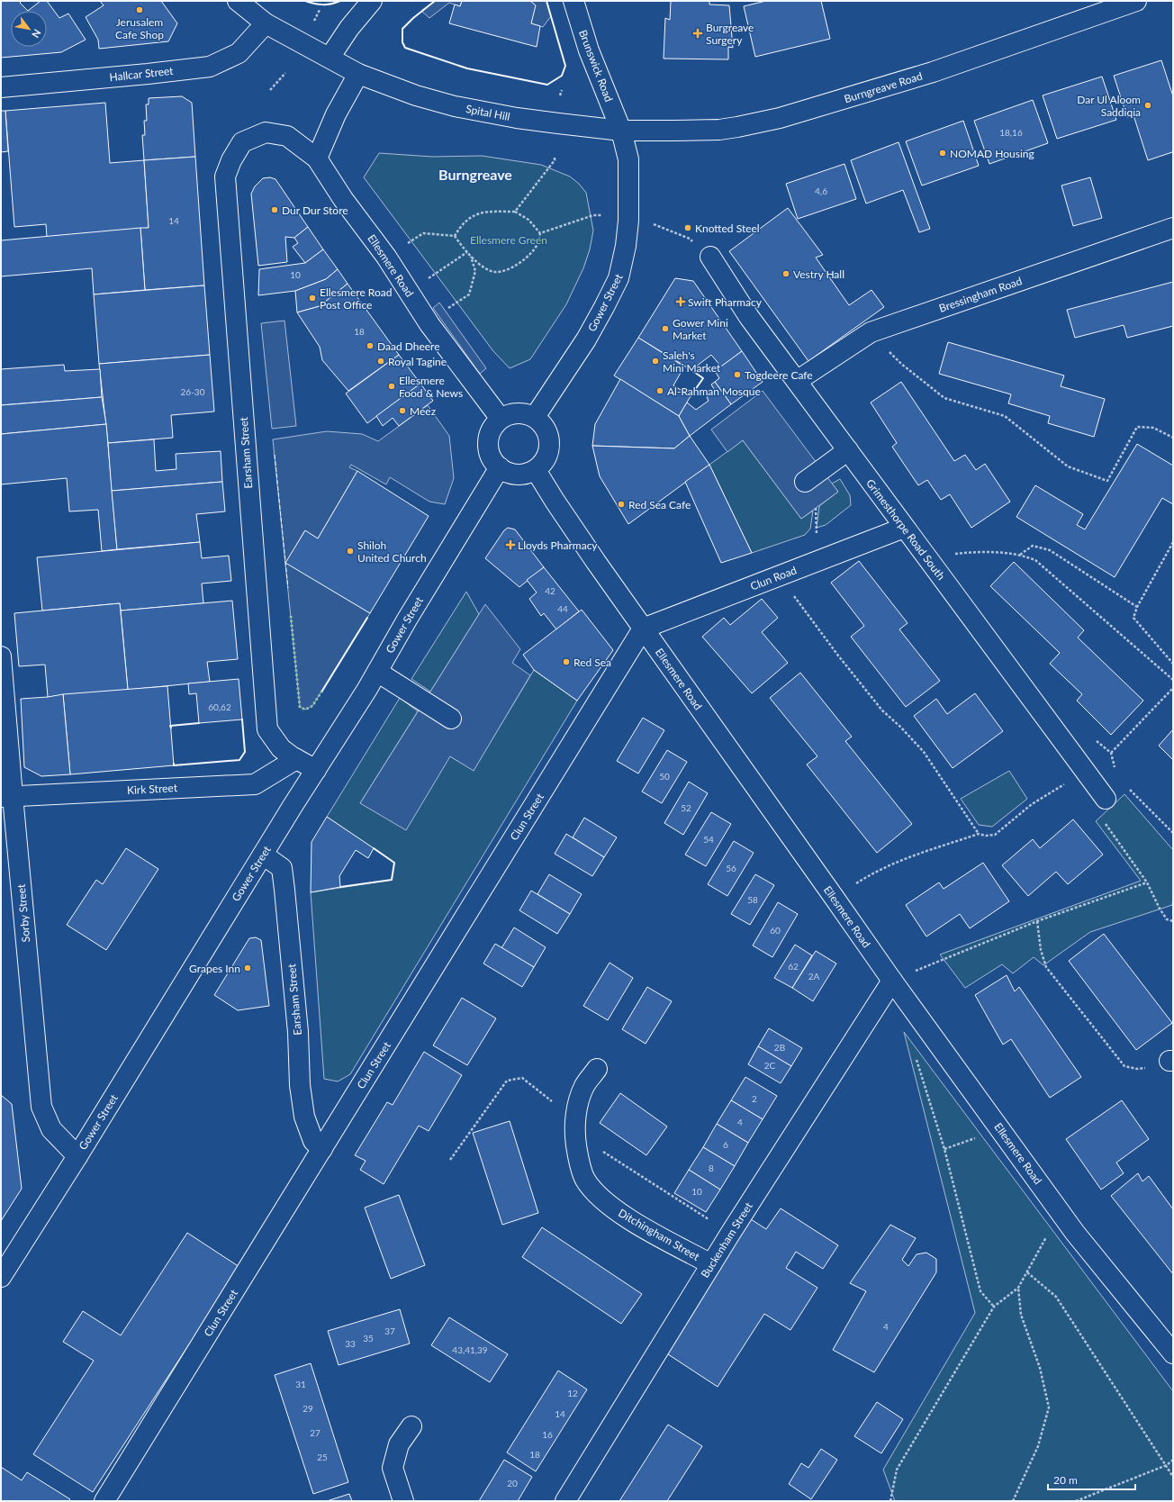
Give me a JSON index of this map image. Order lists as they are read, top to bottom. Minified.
{"streets":{"street":["Brunswick Road","Hallcar Street","Burngreave Road","Spital Hill","Ellesmere Road","Bressingham Road","Gower Street","Earsham Street","Grimesthorpe Road South","Clun Road","Kirk Street","Clun Street","Sorby Street","Ditchingham Street","Buckenham Street"]},"crossings":[["Brunswick Road","Burngreave Road"],["Brunswick Road","Spital Hill"],["Brunswick Road","Gower Street"],["Hallcar Street","Spital Hill"],["Burngreave Road","Spital Hill"],["Burngreave Road","Gower Street"],["Spital Hill","Gower Street"],["Ellesmere Road","Gower Street"],["Ellesmere Road","Earsham Street"],["Ellesmere Road","Clun Road"],["Ellesmere Road","Clun Street"],["Ellesmere Road","Buckenham Street"],["Bressingham Road","Grimesthorpe Road South"],["Gower Street","Earsham Street"],["Gower Street","Sorby Street"],["Earsham Street","Kirk Street"],["Earsham Street","Clun Street"],["Grimesthorpe Road South","Clun Road"],["Clun Road","Clun Street"],["Kirk Street","Sorby Street"],["Ditchingham Street","Buckenham Street"]],"districts":["Burngreave"],"parks":["Ellesmere Green"],"places":{"other":["Jerusalem Cafe Shop","Dar Ul Aloom Saddiqia","NOMAD Housing","Dur Dur Store","Knotted Steel","Vestry Hall","Ellesmere Road Post Office","Gower Mini Market","Daad Dheere","Royal Tagine","Saleh's Mini Market","Togdeere Cafe","Ellesmere Food & News","Al-Rahman Mosque","Meez","Red Sea Cafe","Shiloh United Church","Red Sea","Grapes Inn"],"health":["Burgreave Surgery","Swift Pharmacy","Lloyds Pharmacy"]},"house_numbers":["18,16","4,6","14","10","18","26-30","42","44","60,62","50","52","54","56","58","60","62","2A","2B","2C","2","4","6","8","10","4","37","35","33","43,41,39","31","12","29","14","27","16","18","25","20"],"scale_bar":"20 m","north":"bottom right"}
